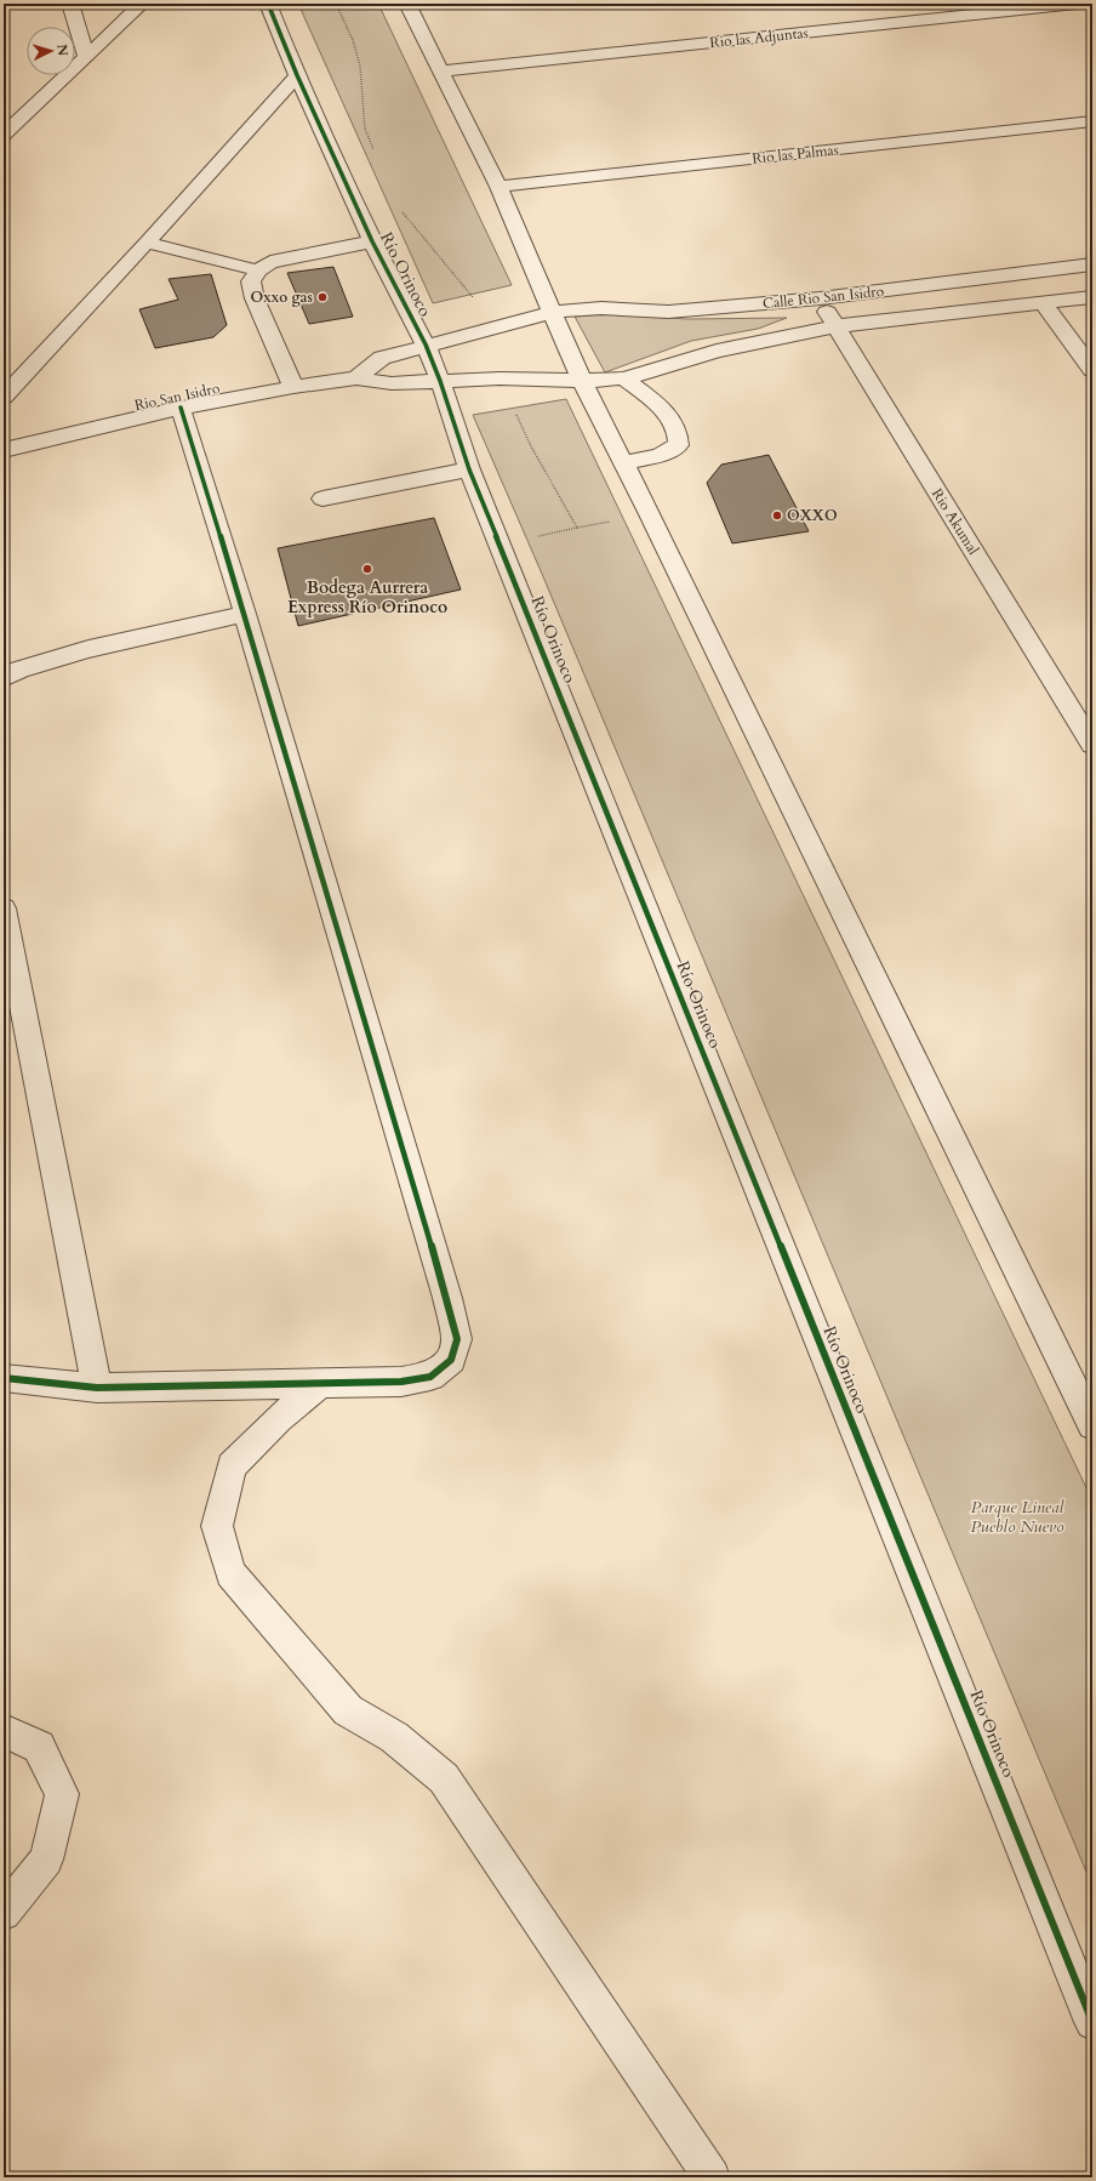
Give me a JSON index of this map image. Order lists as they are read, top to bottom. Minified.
{"streets":{"street":["Rio las Adjuntas","Rio las Palmas","Río Orinoco","Calle Rio San Isidro","Rio San Isidro","Rio Akumal"]},"crossings":[["Río Orinoco","Rio San Isidro"],["Calle Rio San Isidro","Rio San Isidro"],["Calle Rio San Isidro","Rio Akumal"]],"parks":["Parque Lineal Pueblo Nuevo"],"places":["Oxxo gas","OXXO","Bodega Aurrera Express Río Orinoco"],"north":"right"}
